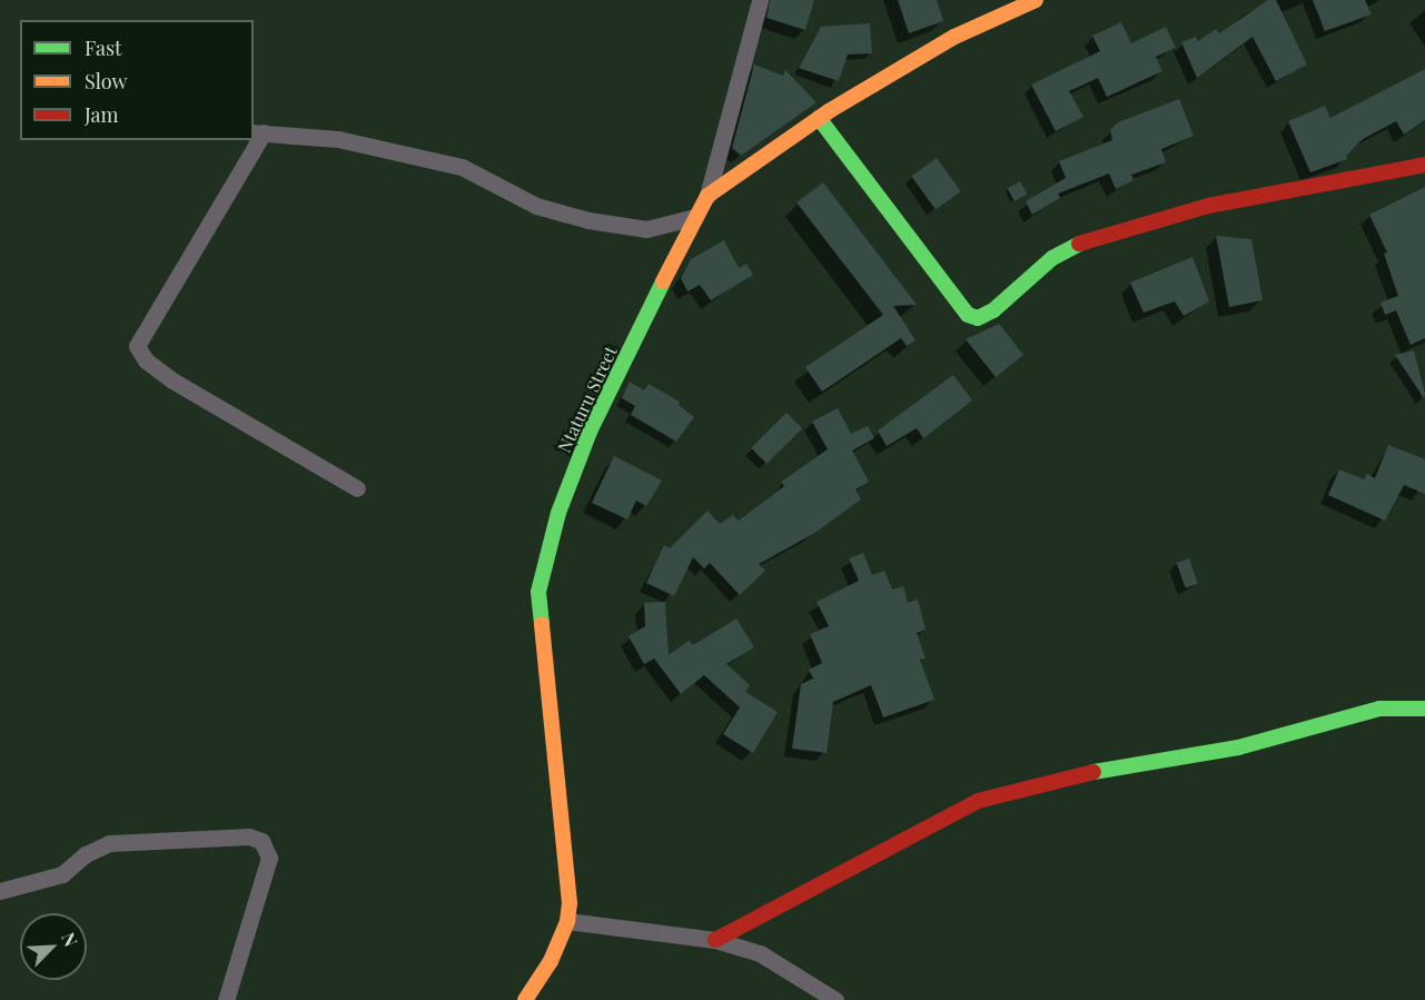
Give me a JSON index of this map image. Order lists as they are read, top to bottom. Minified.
{"streets":{"street":["Ntaturu Street"]},"legend":["Fast","Slow","Jam"],"north":"top right"}
